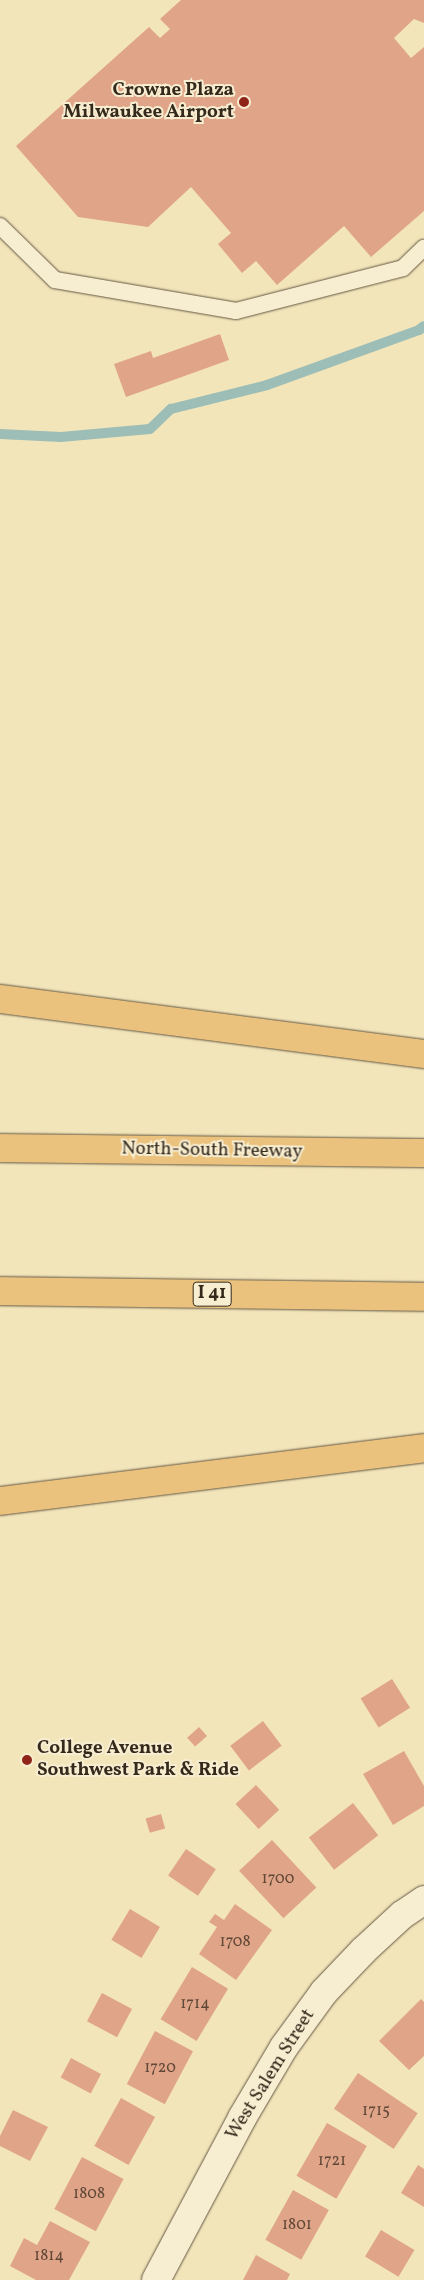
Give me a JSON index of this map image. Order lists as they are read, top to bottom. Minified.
{"streets":{"highway":["North-South Freeway","I 41"],"street":["West Salem Street"]},"places":["Crowne Plaza Milwaukee Airport","College Avenue Southwest Park & Ride"],"house_numbers":["1700","1708","1714","1720","1715","1721","1808","1801","1814"]}
